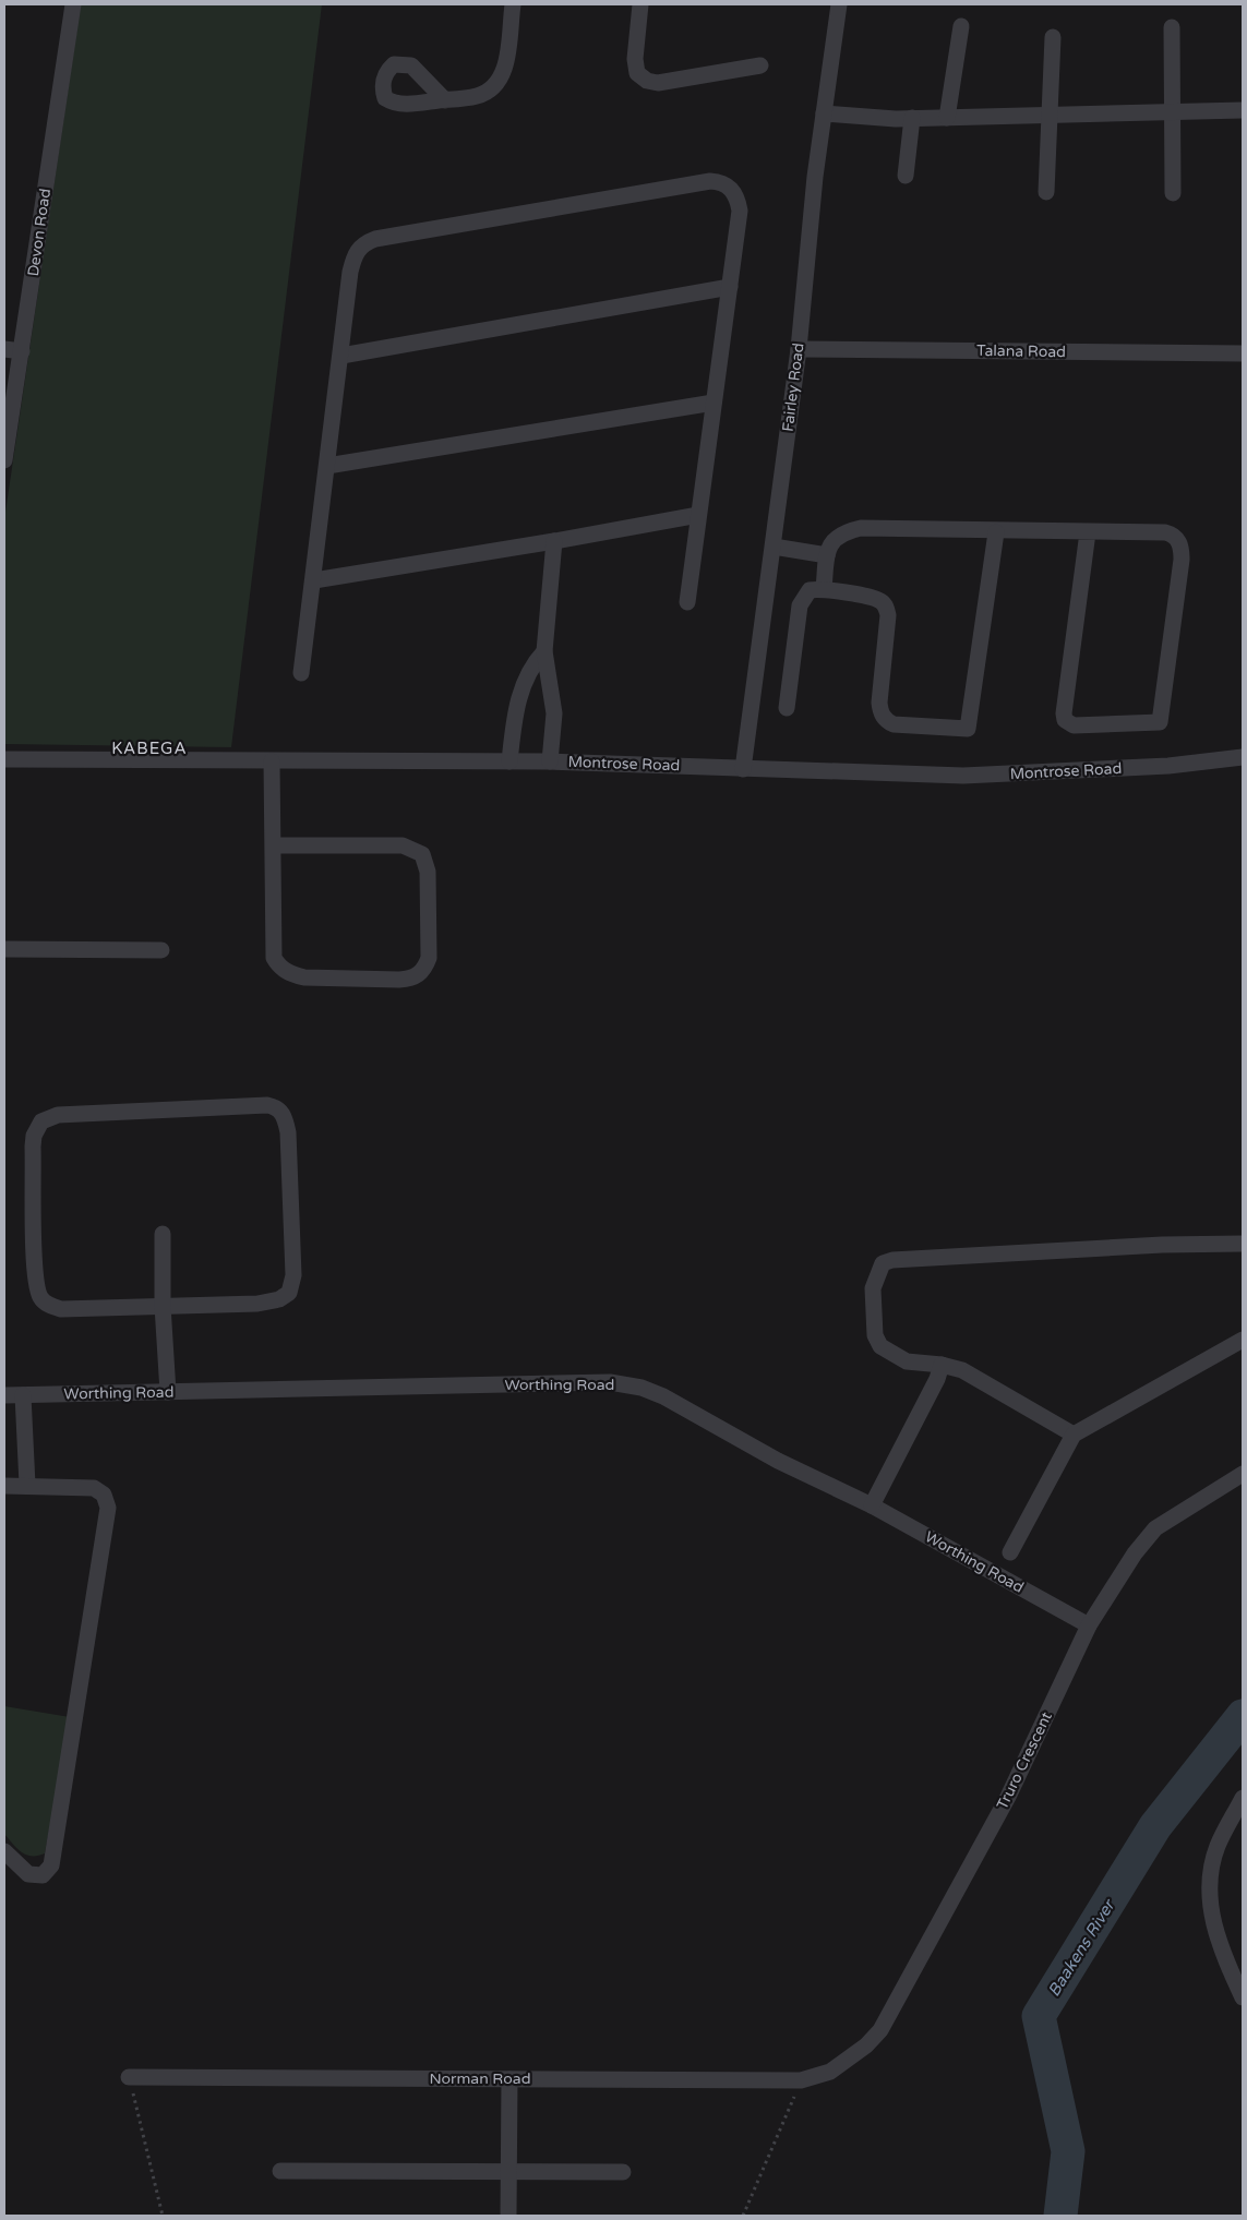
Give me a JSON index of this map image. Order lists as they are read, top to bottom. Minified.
{"streets":{"street":["Devon Road","Talana Road","Fairley Road","Montrose Road","Worthing Road","Truro Crescent","Norman Road"]},"crossings":[["Talana Road","Fairley Road"],["Fairley Road","Montrose Road"],["Worthing Road","Truro Crescent"],["Truro Crescent","Norman Road"]],"districts":["KABEGA"],"water":["Baakens River"]}
